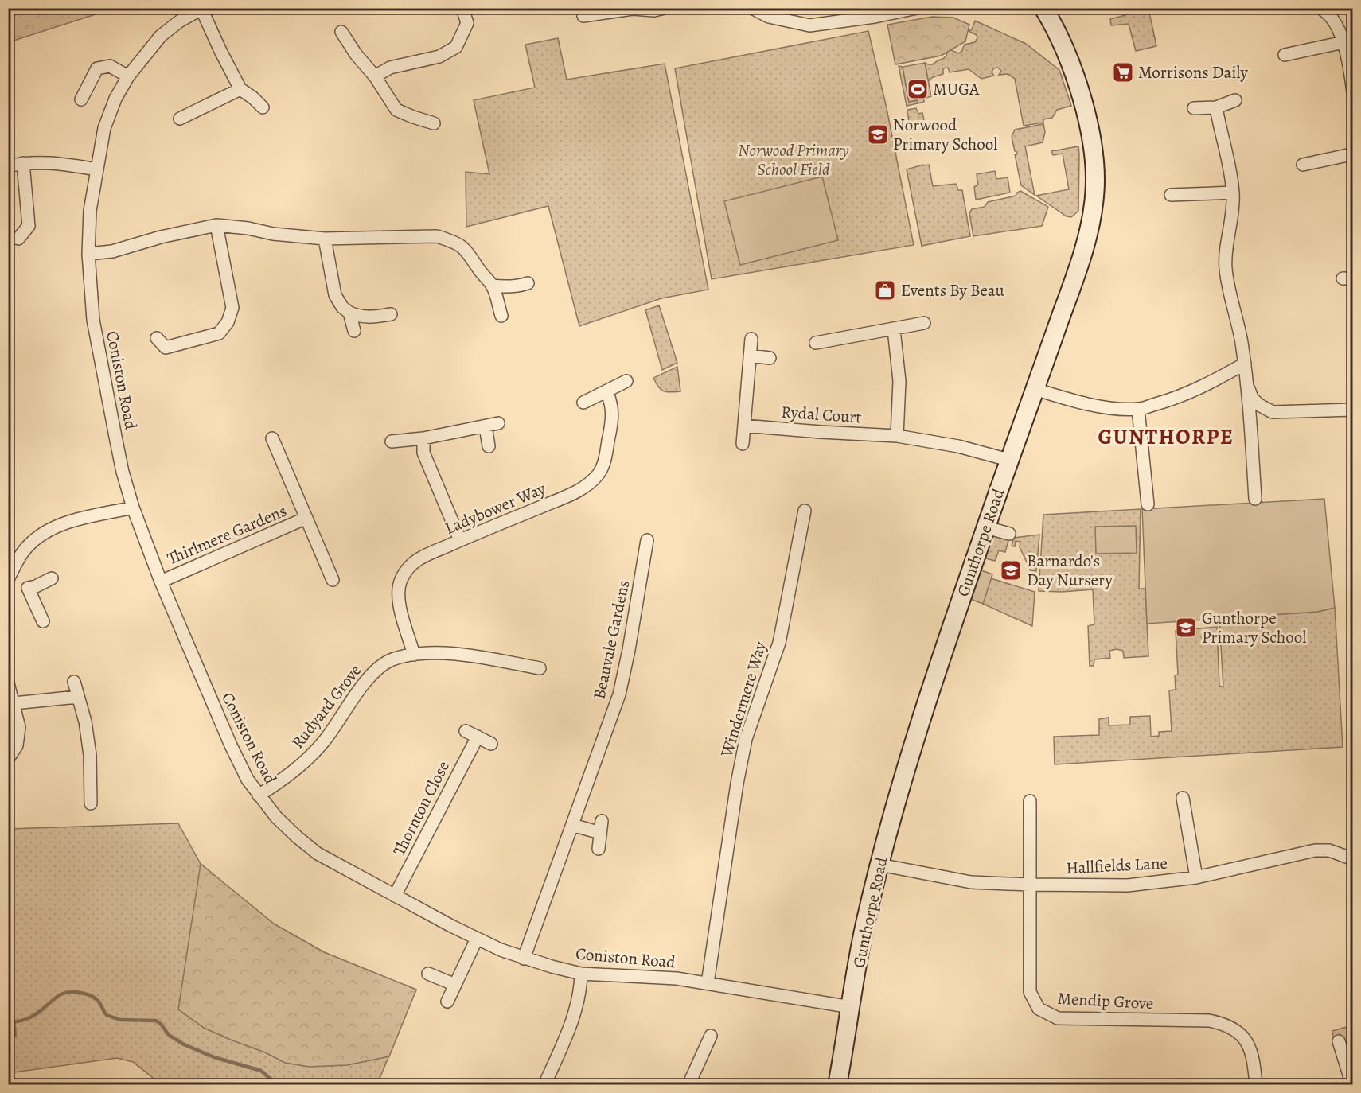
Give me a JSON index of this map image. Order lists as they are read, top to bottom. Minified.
{"streets":{"street":["Coniston Road","Rydal Court","Ladybower Way","Thirlmere Gardens","Gunthorpe Road","Beauvale Gardens","Windermere Way","Rudyard Grove","Thornton Close","Hallfields Lane","Mendip Grove"]},"crossings":[["Coniston Road","Thirlmere Gardens"],["Coniston Road","Gunthorpe Road"],["Coniston Road","Beauvale Gardens"],["Coniston Road","Windermere Way"],["Coniston Road","Rudyard Grove"],["Coniston Road","Thornton Close"],["Rydal Court","Gunthorpe Road"],["Ladybower Way","Rudyard Grove"],["Gunthorpe Road","Hallfields Lane"],["Hallfields Lane","Mendip Grove"]],"districts":["GUNTHORPE"],"parks":["Norwood Primary School Field"],"places":{"supermarket":["Morrisons Daily"],"sports":["MUGA"],"school or university":["Norwood Primary School","Barnardo's Day Nursery","Gunthorpe Primary School"],"shop":["Events By Beau"]}}
